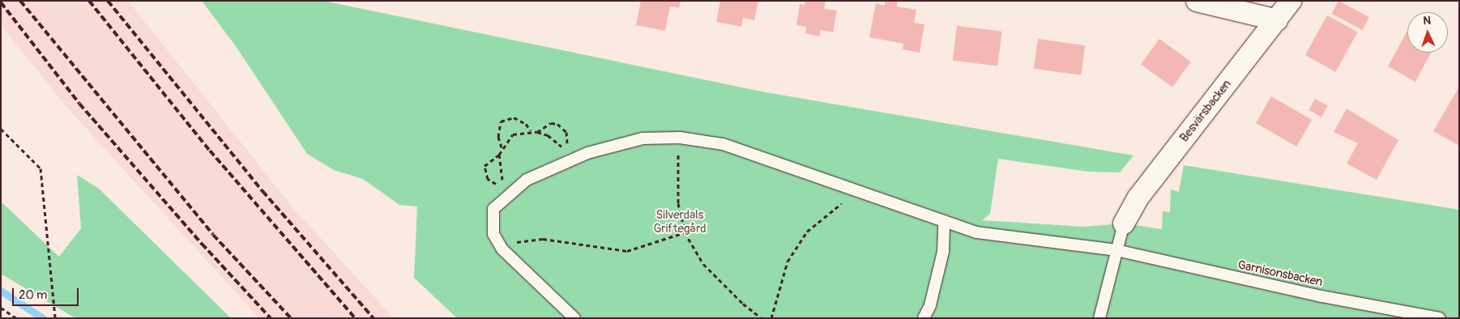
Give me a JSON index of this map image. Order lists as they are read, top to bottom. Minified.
{"streets":{"street":["Besvärsbacken"],"lane":["Garnisonsbacken"]},"parks":["Silverdals Griftegård"],"scale_bar":"20 m","north":"top"}
